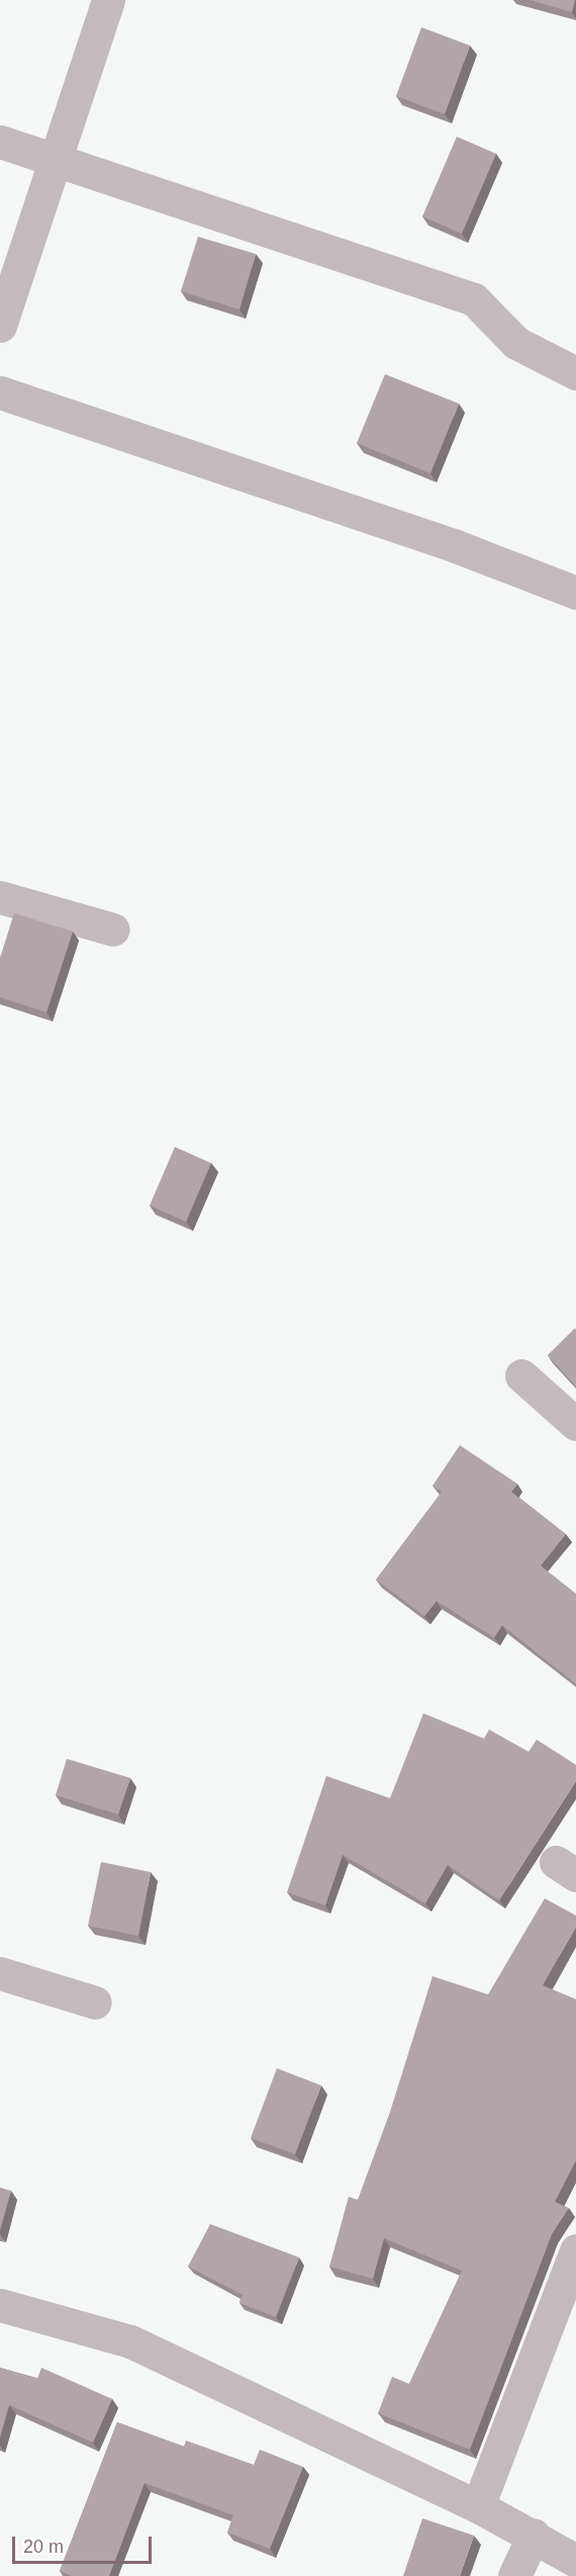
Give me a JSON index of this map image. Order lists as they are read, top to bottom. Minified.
{"scale_bar":"20 m"}
